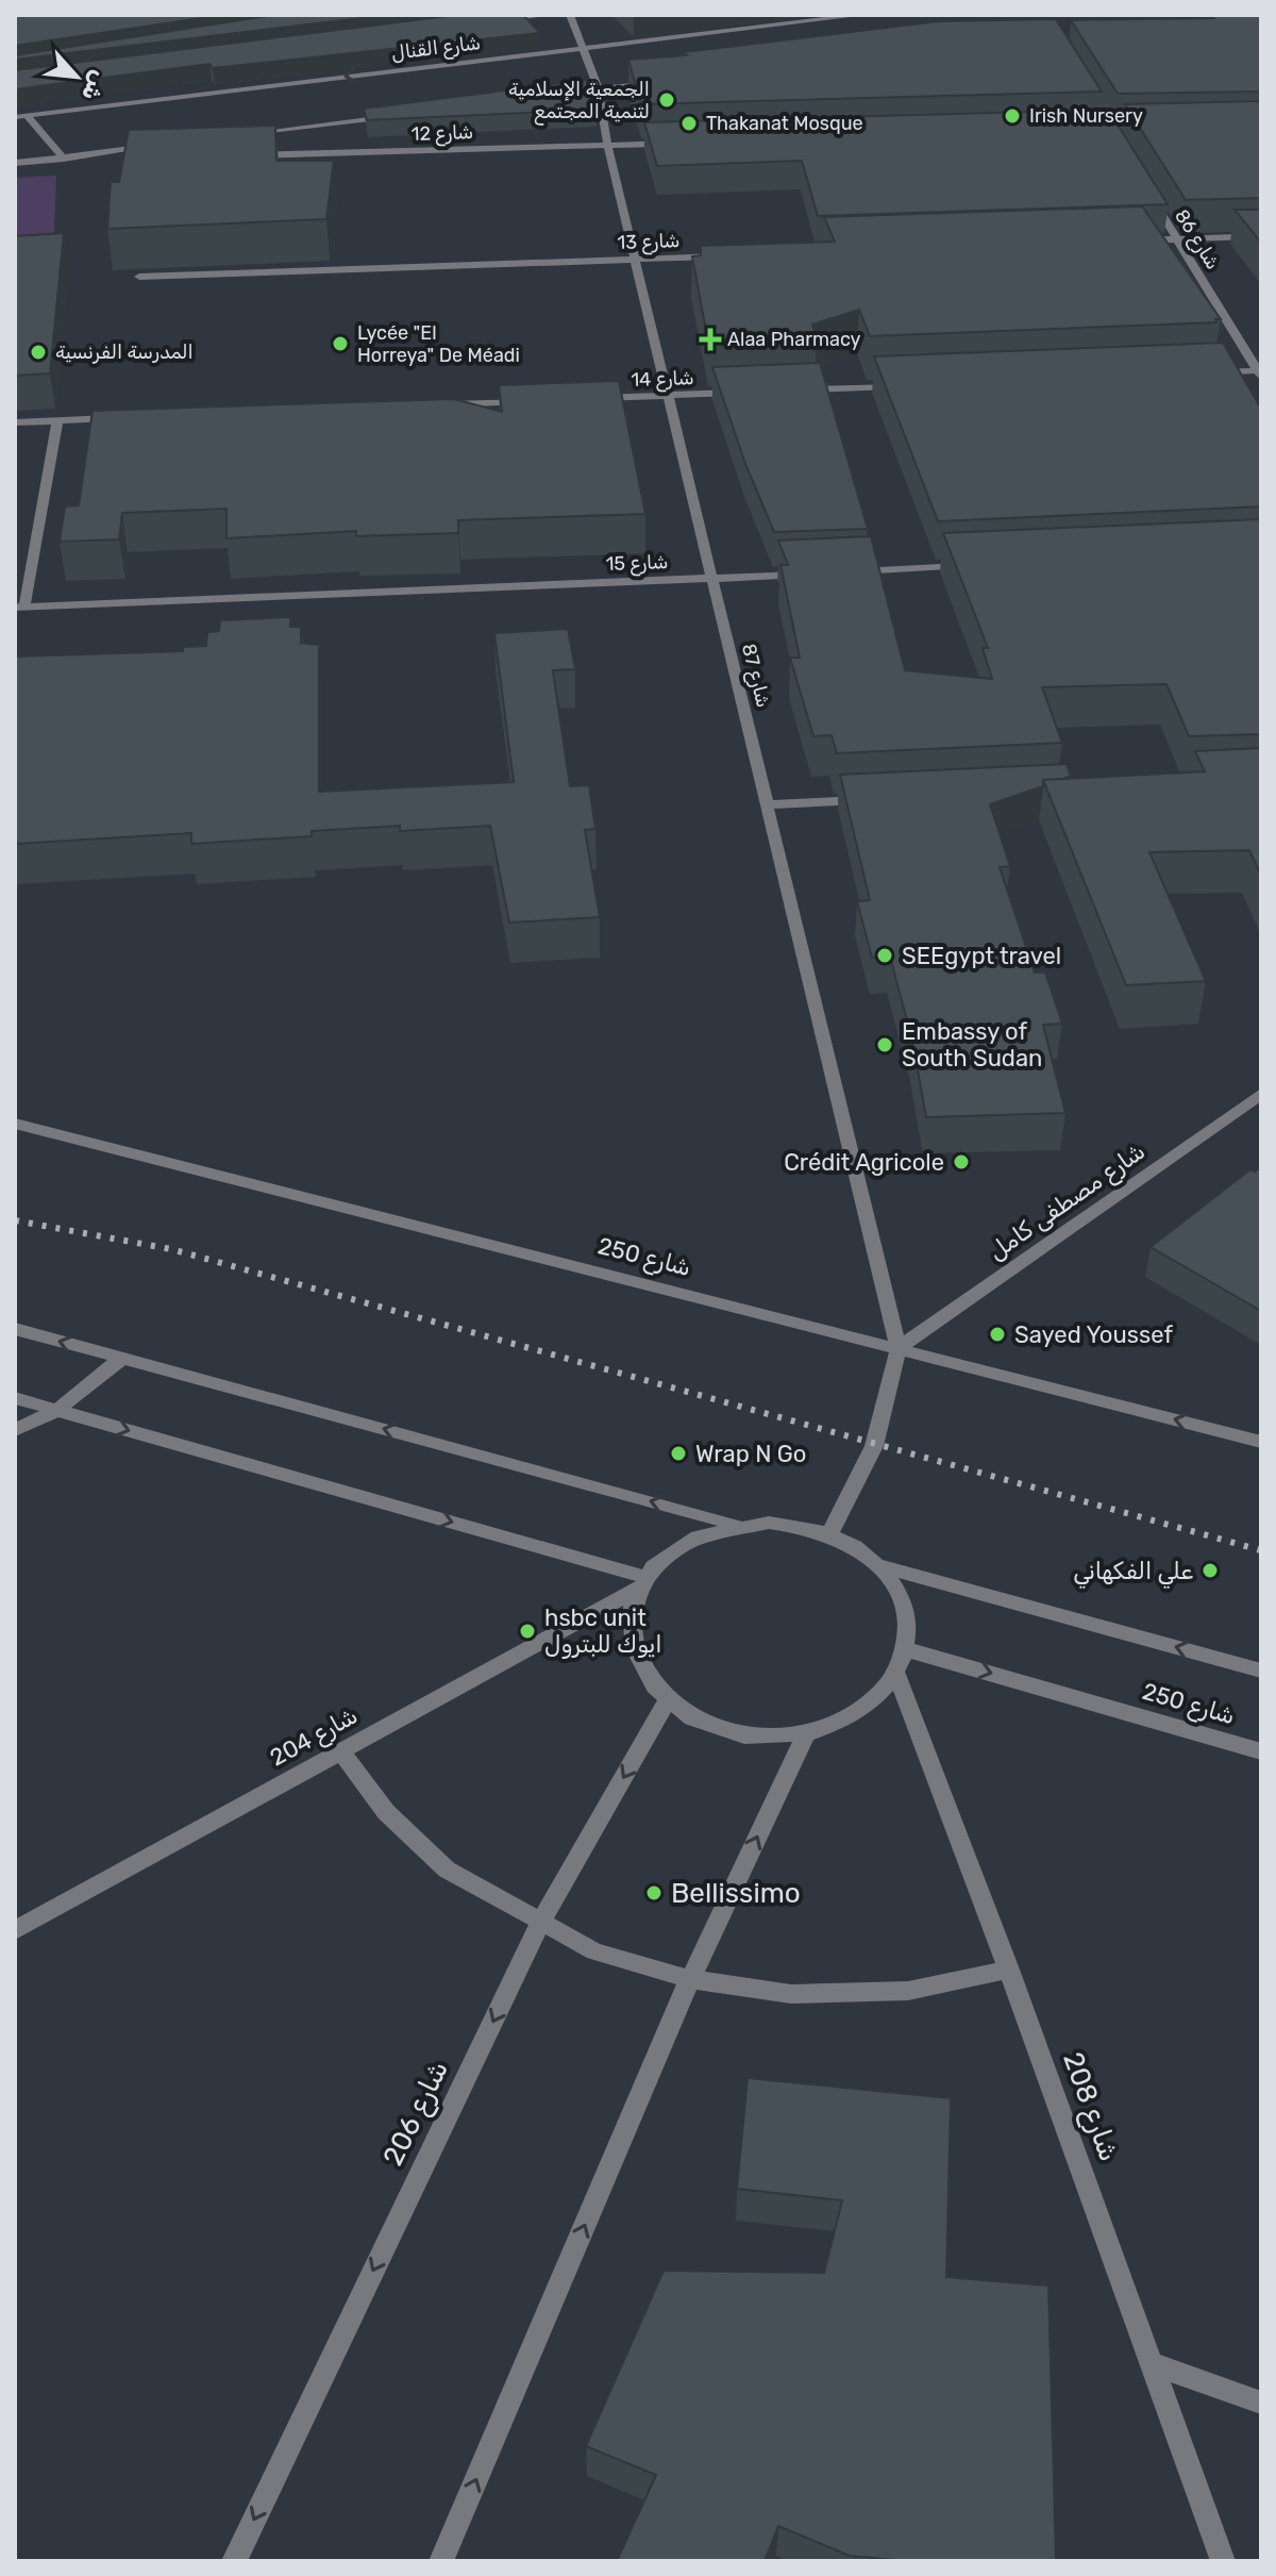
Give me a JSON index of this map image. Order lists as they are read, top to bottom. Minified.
{"streets":{"street":["شارع القنال","شارع 12","شارع 86","شارع 13","شارع 14","شارع 15","شارع 87","شارع مصطفى كامل","شارع 250","شارع 204","شارع 208","شارع 206"]},"crossings":[["شارع القنال","شارع 87"],["شارع 12","شارع 87"],["شارع 13","شارع 87"],["شارع 14","شارع 87"],["شارع 15","شارع 87"],["شارع 87","شارع مصطفى كامل"],["شارع 87","شارع 250"],["شارع مصطفى كامل","شارع 250"],["شارع 250","شارع 204"],["شارع 250","شارع 208"],["شارع 250","شارع 206"],["شارع 204","شارع 208"],["شارع 204","شارع 206"],["شارع 208","شارع 206"]],"one_way":["شارع 206"],"places":{"other":["الجمعية الإسلامية لتنمية المجتمع","Irish Nursery","Thakanat Mosque","Lycée \"El Horreya\" De Méadi","المدرسة الفرنسية","SEEgypt travel","Embassy of South Sudan","Crédit Agricole","Sayed Youssef","Wrap N Go","علي الفكهاني","hsbc unit ايوك للبترول","Bellissimo"],"health":["Alaa Pharmacy"]},"north":"bottom right"}
